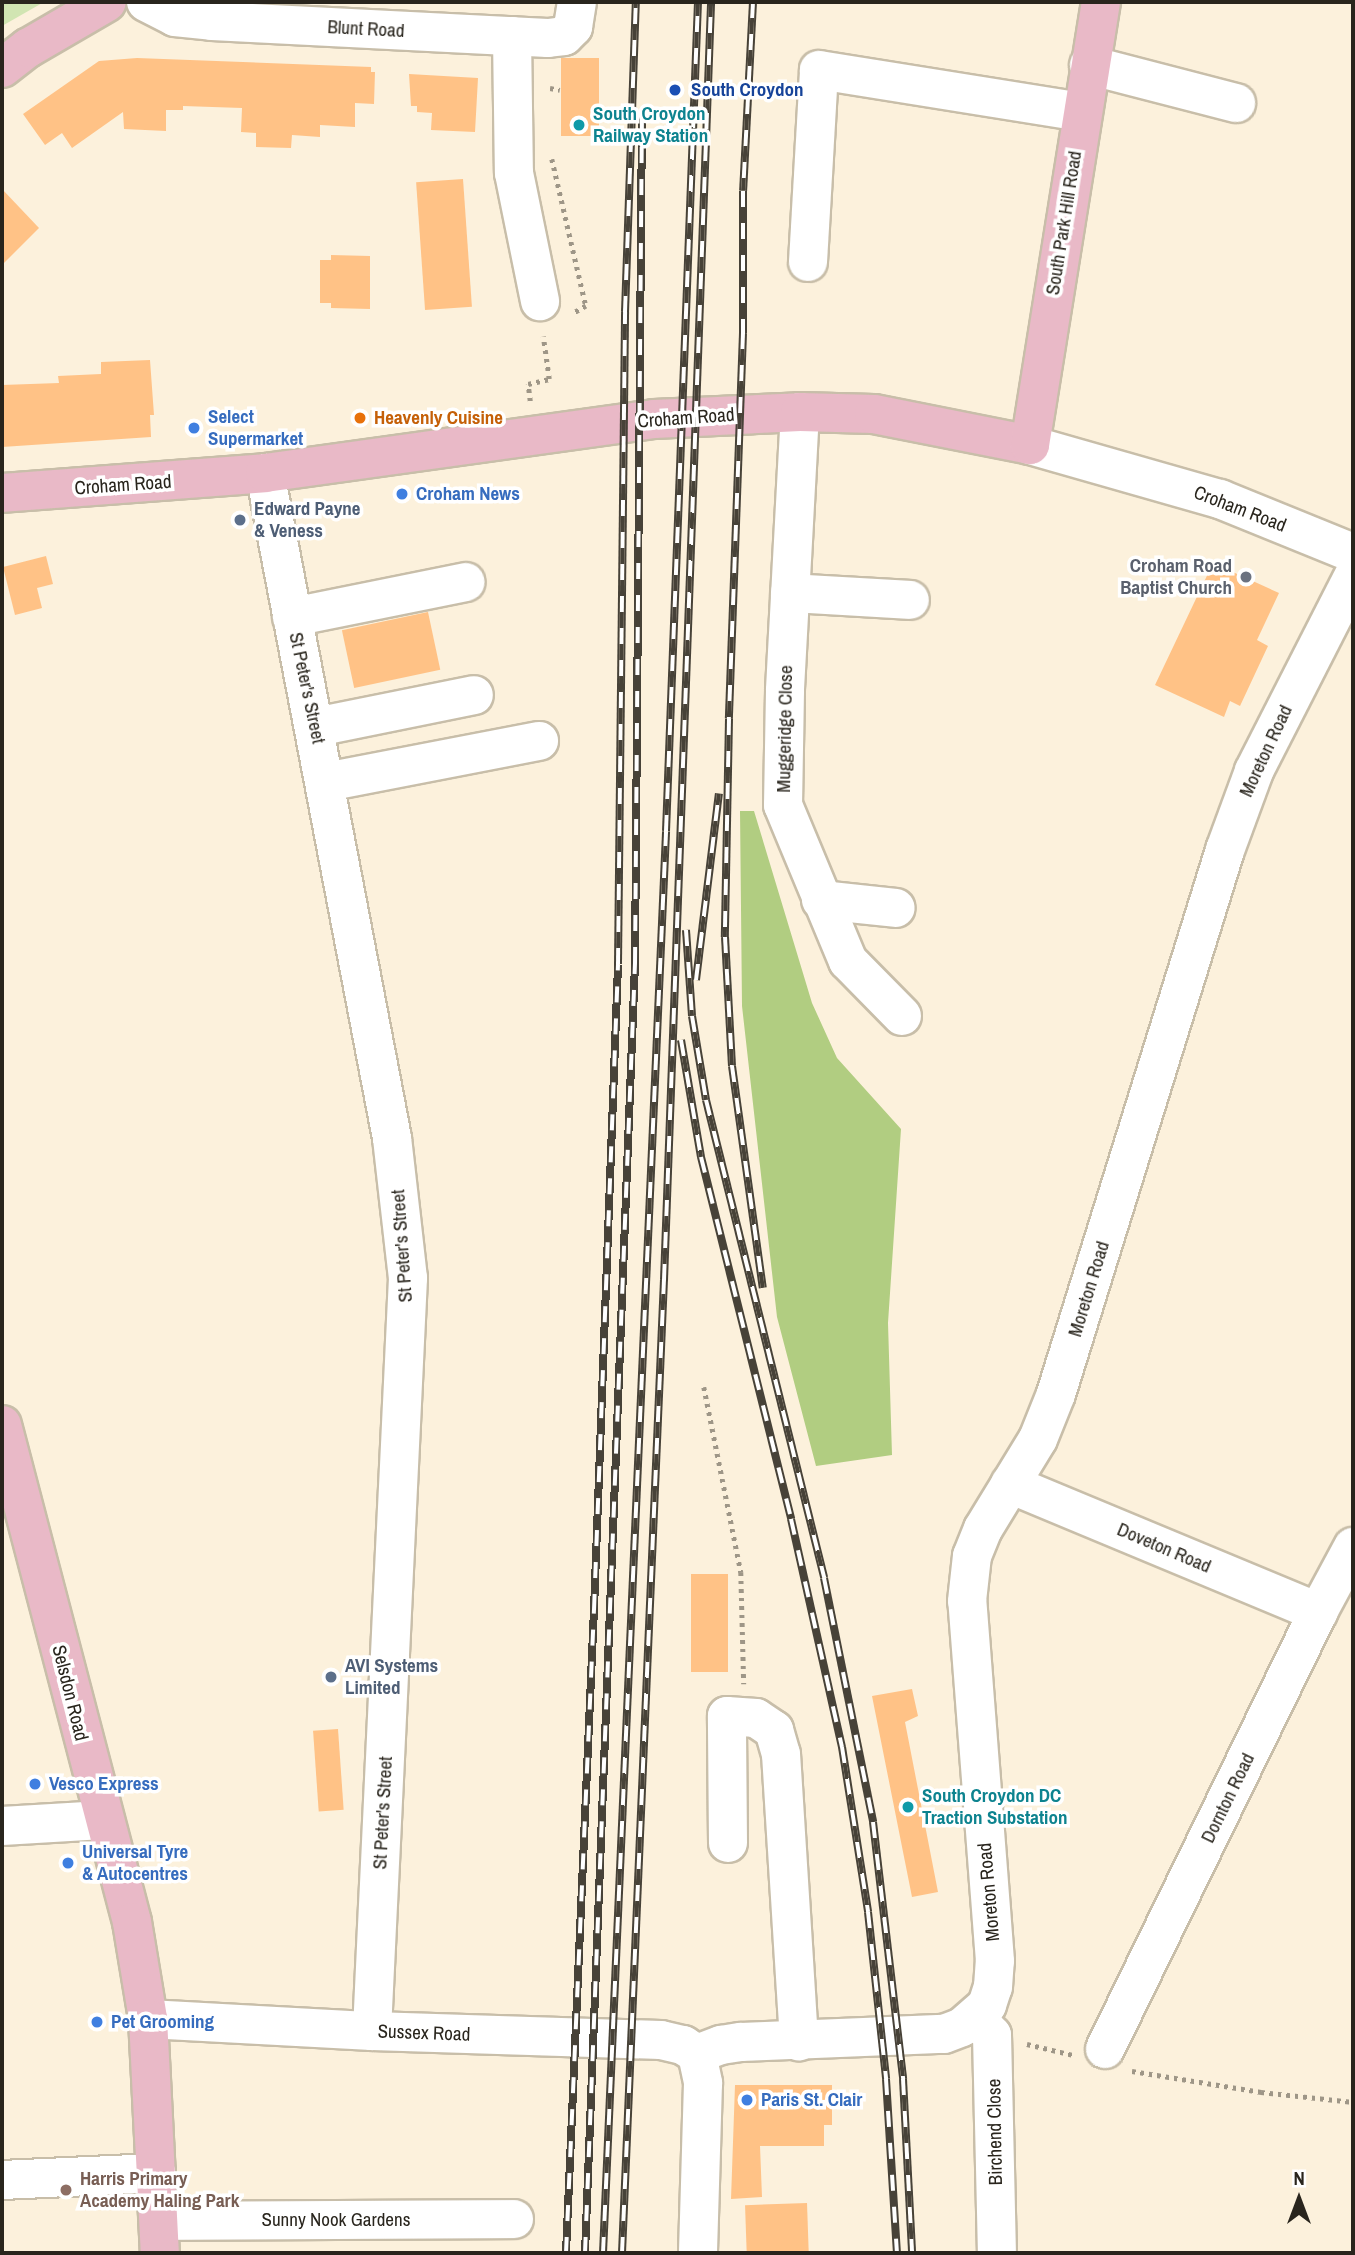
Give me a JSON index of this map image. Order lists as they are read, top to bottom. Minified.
{"streets":{"main road":["South Park Hill Road","Croham Road","Selsdon Road"],"street":["Blunt Road","St Peter's Street","Muggeridge Close","Moreton Road","Doveton Road","Dornton Road","Sussex Road","Birchend Close","Sunny Nook Gardens"]},"crossings":[["South Park Hill Road","Croham Road"],["Croham Road","St Peter's Street"],["Croham Road","Muggeridge Close"],["St Peter's Street","Sussex Road"],["Moreton Road","Doveton Road"],["Moreton Road","Birchend Close"],["Doveton Road","Dornton Road"],["Selsdon Road","Sussex Road"],["Selsdon Road","Sunny Nook Gardens"]],"places":["South Croydon","South Croydon Railway Station","Heavenly Cuisine","Select Supermarket","Croham News","Edward Payne & Veness","Croham Road Baptist Church","AVI Systems Limited","Vesco Express","South Croydon DC Traction Substation","Universal Tyre & Autocentres","Pet Grooming","Paris St. Clair","Harris Primary Academy Haling Park"],"north":"top"}
